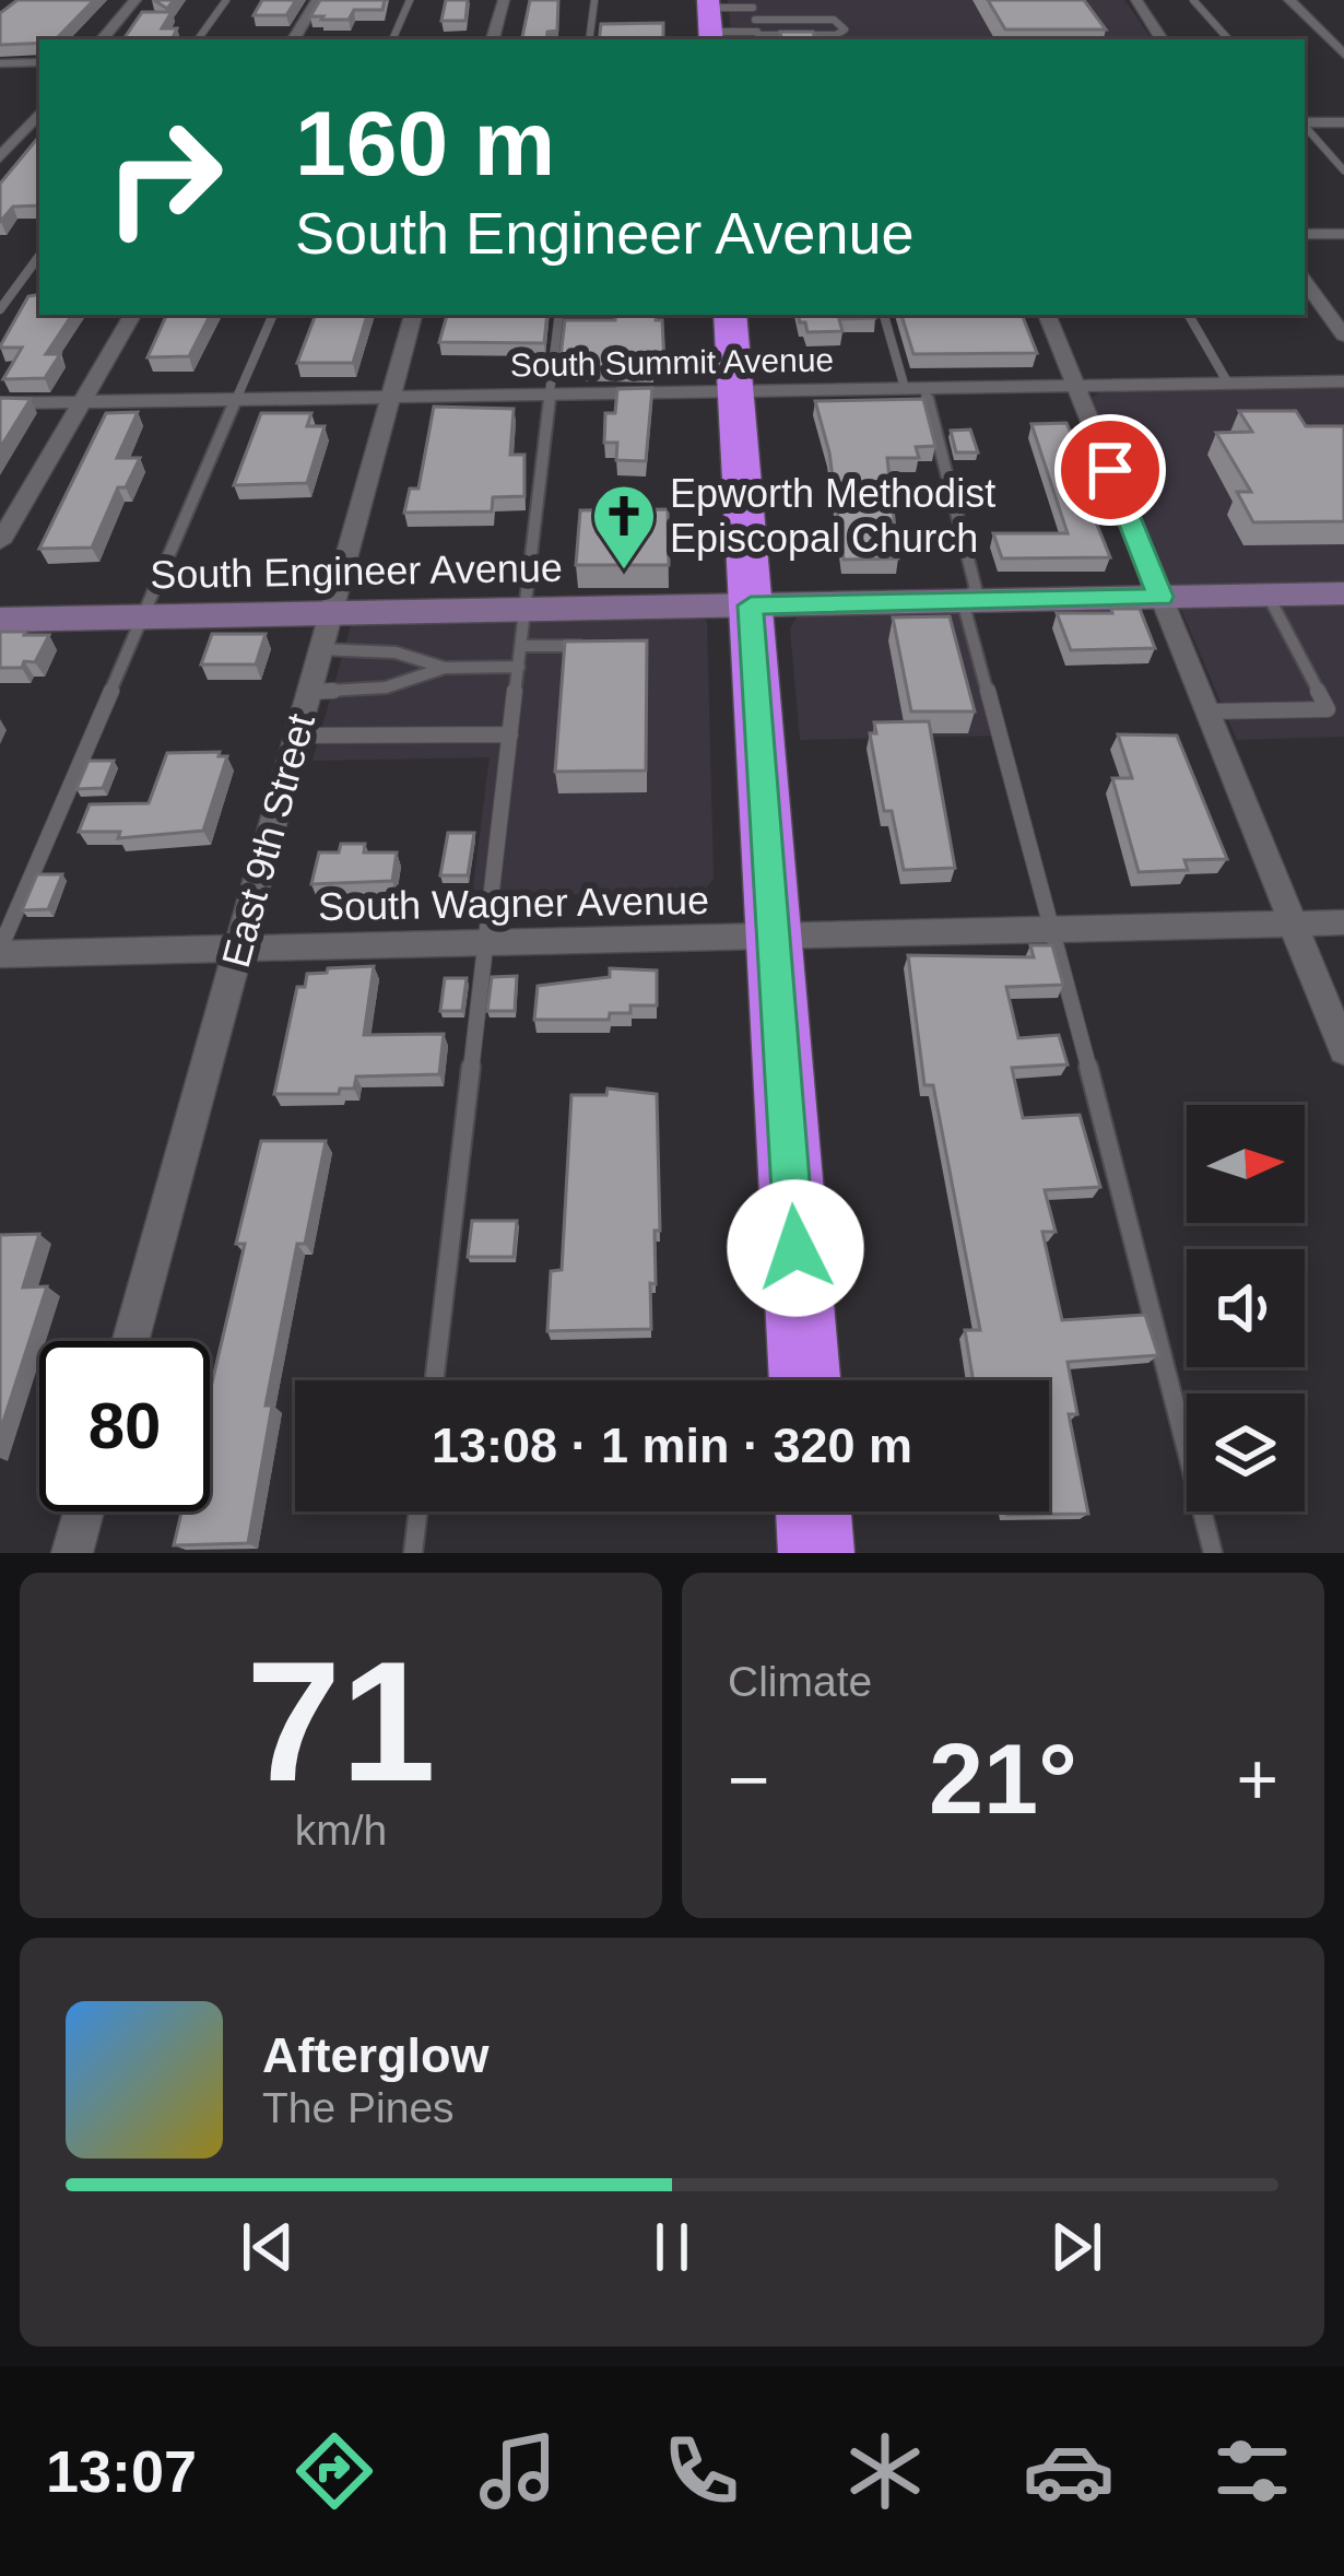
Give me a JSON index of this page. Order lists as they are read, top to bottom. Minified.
{"streets":{"street":["South Summit Avenue","South Engineer Avenue","East 9th Street","South Wagner Avenue"]},"crossings":[["South Summit Avenue","East 9th Street"],["South Engineer Avenue","East 9th Street"],["East 9th Street","South Wagner Avenue"]],"places":{"church":["Epworth Methodist Episcopal Church"]},"north":"right","page":{"turn":["160 m","South Engineer Avenue"],"limit":"80","trip":"13:08 · 1 min · 320 m","tile":[["71","km/h"],"Climate"],"heat":["−","21°","+"],"song":["Afterglow","The Pines"],"tabs":"13:07"}}
